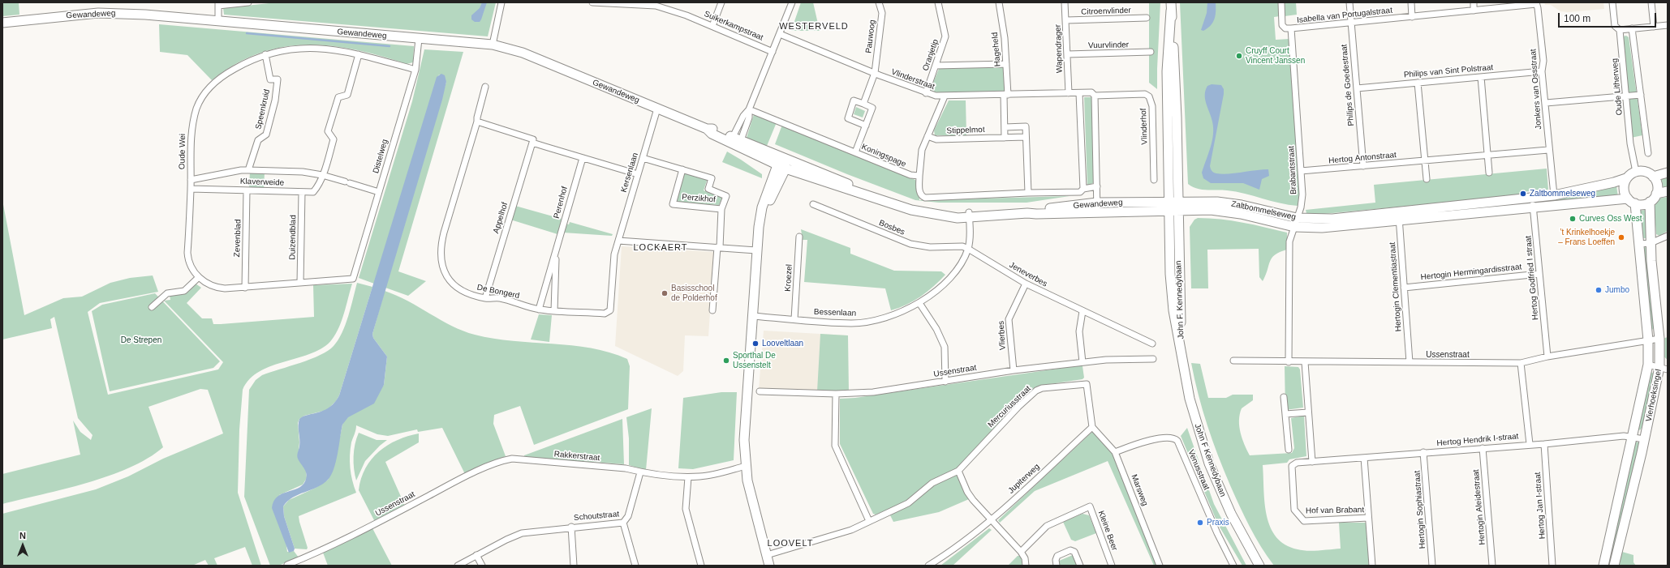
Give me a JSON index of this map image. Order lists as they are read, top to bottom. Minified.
{"streets":{"street":["Citroenvlinder","Gewandeweg","Isabella van Portugalstraat","Suikerkampstraat","Pauwoog","Vuurvlinder","Wapendrager","Hageheld","Oranjetip","Philips van Sint Polstraat","Vlinderstraat","Philips de Goedestraat","Oude Litherweg","Jonkers van Ossstraat","Speenkruid","Vlinderhof","Stippelmot","Oude Wei","Koningspage","Distelweg","Hertog Antonstraat","Brabantstraat","Kersenlaan","Klaverweide","Perzikhof","Perenhof","Zaltbommelseweg","Appelhof","Bosbes","Duizendblad","Zevenblad","Hertogin Hermingardisstraat","Jeneverbes","Kroezel","Hertog Godfried I straat","Hertogin Clementiastraat","De Bongerd","John F. Kennedybaan","Bessenlaan","Vlierbes","Ussenstraat","Vierhoeksingel","Mercuriusstraat","Hertog Hendrik I-straat","Rakkerstraat","John F Kennedybaan","Venusstraat","Jupiterweg","Marsweg","Hertog Jan I-straat","Hertogin Aleidestraat","Hertogin Sophiastraat","Hof van Brabant","Schoutstraat","Kleine Beer"]},"crossings":[["Citroenvlinder","Wapendrager"],["Gewandeweg","Distelweg"],["Gewandeweg","Kersenlaan"],["Gewandeweg","Zaltbommelseweg"],["Gewandeweg","John F. Kennedybaan"],["Gewandeweg","Bessenlaan"],["Isabella van Portugalstraat","Philips de Goedestraat"],["Isabella van Portugalstraat","Jonkers van Ossstraat"],["Isabella van Portugalstraat","Brabantstraat"],["Pauwoog","Vlinderstraat"],["Vuurvlinder","Wapendrager"],["Wapendrager","Vlinderstraat"],["Wapendrager","Vlinderhof"],["Hageheld","Vlinderstraat"],["Oranjetip","Vlinderstraat"],["Philips van Sint Polstraat","Philips de Goedestraat"],["Philips van Sint Polstraat","Jonkers van Ossstraat"],["Vlinderstraat","Vlinderhof"],["Philips de Goedestraat","Hertog Antonstraat"],["Oude Litherweg","Zaltbommelseweg"],["Oude Litherweg","Vierhoeksingel"],["Jonkers van Ossstraat","Hertog Antonstraat"],["Jonkers van Ossstraat","Zaltbommelseweg"],["Speenkruid","Oude Wei"],["Speenkruid","Klaverweide"],["Oude Wei","Distelweg"],["Oude Wei","Klaverweide"],["Oude Wei","Duizendblad"],["Oude Wei","Zevenblad"],["Distelweg","Klaverweide"],["Hertog Antonstraat","Brabantstraat"],["Brabantstraat","Zaltbommelseweg"],["Brabantstraat","Ussenstraat"],["Kersenlaan","Perzikhof"],["Kersenlaan","De Bongerd"],["Klaverweide","Duizendblad"],["Klaverweide","Zevenblad"],["Perenhof","De Bongerd"],["Zaltbommelseweg","Hertog Godfried I straat"],["Zaltbommelseweg","Hertogin Clementiastraat"],["Zaltbommelseweg","John F. Kennedybaan"],["Zaltbommelseweg","Vierhoeksingel"],["Appelhof","De Bongerd"],["Bosbes","Jeneverbes"],["Bosbes","Bessenlaan"],["Hertogin Hermingardisstraat","Hertog Godfried I straat"],["Hertogin Hermingardisstraat","Hertogin Clementiastraat"],["Jeneverbes","Bessenlaan"],["Jeneverbes","Vlierbes"],["Kroezel","Bessenlaan"],["Hertog Godfried I straat","Ussenstraat"],["Hertogin Clementiastraat","Ussenstraat"],["John F. Kennedybaan","John F Kennedybaan"],["Vlierbes","Ussenstraat"],["Ussenstraat","Vierhoeksingel"],["Ussenstraat","Rakkerstraat"],["Vierhoeksingel","Hertog Hendrik I-straat"],["Mercuriusstraat","Jupiterweg"],["Mercuriusstraat","Marsweg"],["Hertog Hendrik I-straat","Hertog Jan I-straat"],["Hertog Hendrik I-straat","Hertogin Aleidestraat"],["Hertog Hendrik I-straat","Hertogin Sophiastraat"],["Hertog Hendrik I-straat","Hof van Brabant"],["Rakkerstraat","Schoutstraat"],["Venusstraat","Marsweg"],["Jupiterweg","Marsweg"]],"districts":["WESTERVELD","LOCKAERT","LOOVELT"],"parks":["De Strepen"],"places":["Cruyff Court Vincent Janssen","Zaltbommelseweg","Curves Oss West","’t Krinkelhoekje – Frans Loeffen","Jumbo","Basisschool de Polderhof","Looveltlaan","Sporthal De Ussenstelt","Praxis"],"scale_bar":"100 m","north":"top"}
